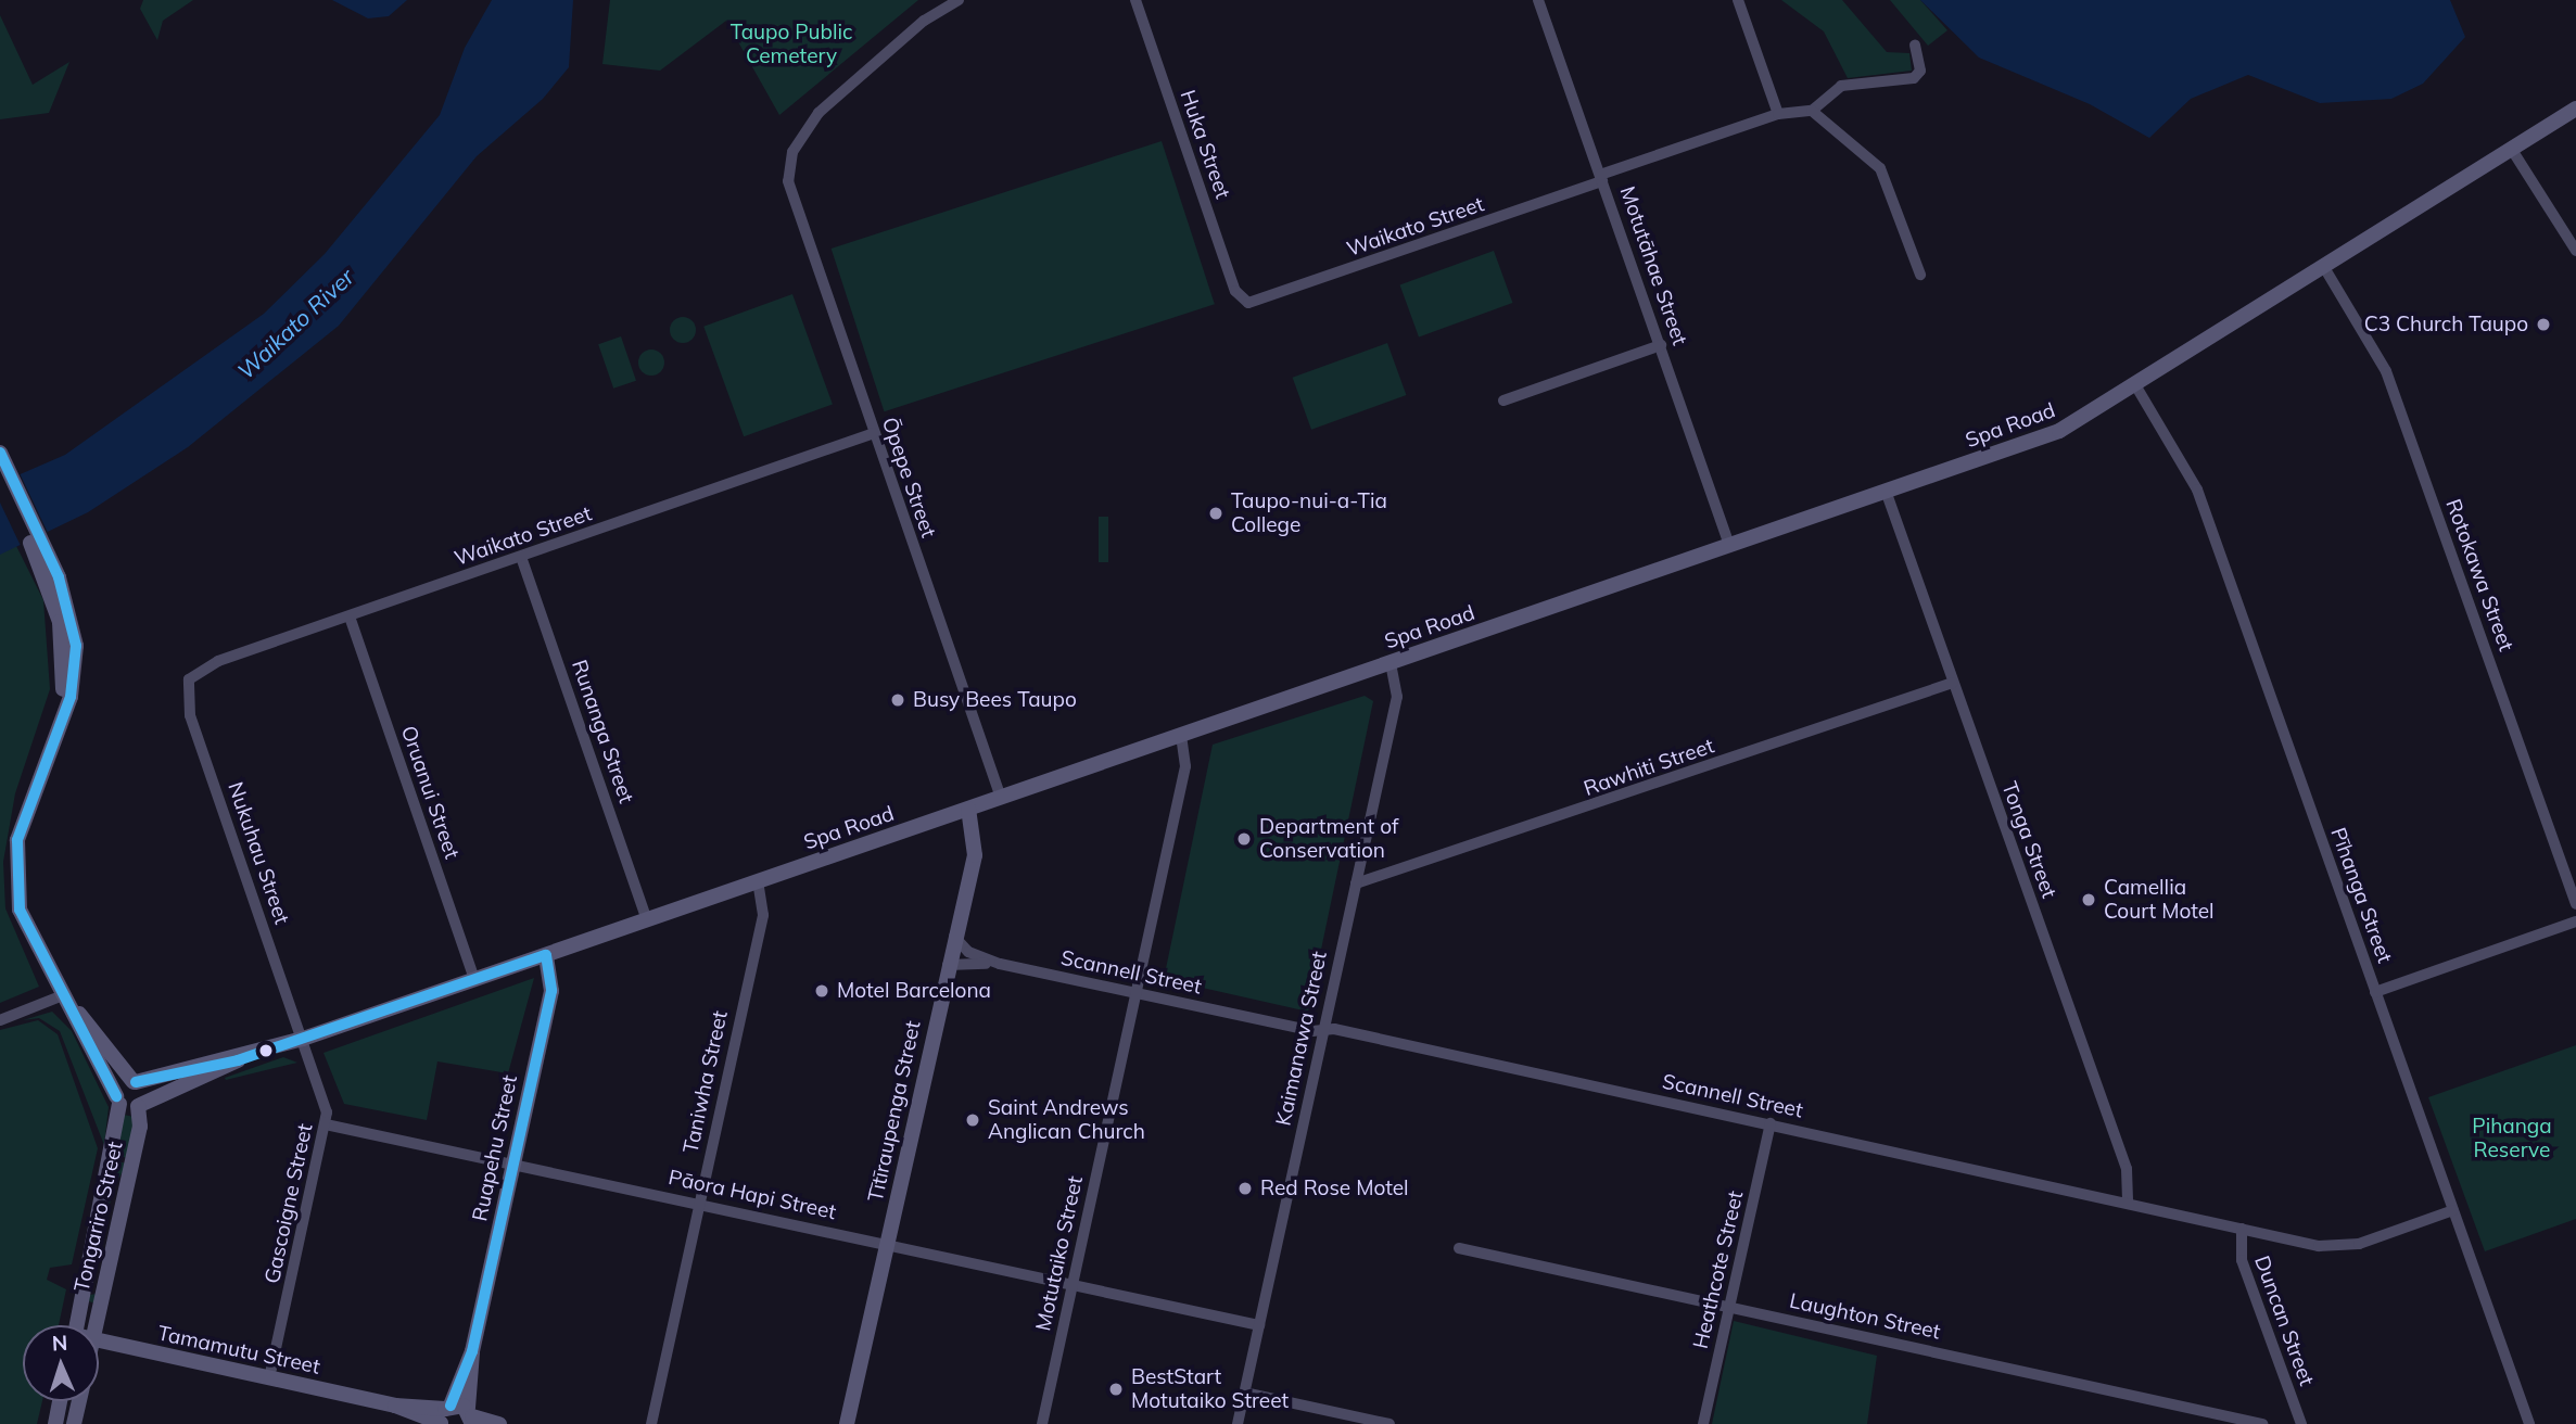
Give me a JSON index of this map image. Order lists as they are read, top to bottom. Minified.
{"streets":{"main road":["Spa Road","Tītīraupenga Street","Ruapehu Street","Tongariro Street","Tamamutu Street"],"street":["Huka Street","Waikato Street","Motutāhae Street","Ōpepe Street","Rotokawa Street","Runanga Street","Rawhiti Street","Oruanui Street","Tonga Street","Nukuhau Street","Pīhanga Street","Scannell Street","Kaimanawa Street","Taniwha Street","Pāora Hapi Street","Gascoigne Street","Motutaiko Street","Heathcote Street","Laughton Street","Duncan Street"]},"crossings":[["Huka Street","Waikato Street"],["Waikato Street","Motutāhae Street"],["Waikato Street","Ōpepe Street"],["Waikato Street","Runanga Street"],["Waikato Street","Oruanui Street"],["Waikato Street","Nukuhau Street"],["Motutāhae Street","Spa Road"],["Spa Road","Ōpepe Street"],["Spa Road","Rotokawa Street"],["Spa Road","Runanga Street"],["Spa Road","Oruanui Street"],["Spa Road","Tonga Street"],["Spa Road","Nukuhau Street"],["Spa Road","Pīhanga Street"],["Spa Road","Kaimanawa Street"],["Spa Road","Taniwha Street"],["Spa Road","Tītīraupenga Street"],["Spa Road","Ruapehu Street"],["Spa Road","Gascoigne Street"],["Spa Road","Tongariro Street"],["Spa Road","Motutaiko Street"],["Rawhiti Street","Tonga Street"],["Rawhiti Street","Kaimanawa Street"],["Tonga Street","Scannell Street"],["Nukuhau Street","Gascoigne Street"],["Pīhanga Street","Scannell Street"],["Scannell Street","Kaimanawa Street"],["Scannell Street","Tītīraupenga Street"],["Scannell Street","Motutaiko Street"],["Scannell Street","Heathcote Street"],["Scannell Street","Duncan Street"],["Kaimanawa Street","Pāora Hapi Street"],["Taniwha Street","Pāora Hapi Street"],["Tītīraupenga Street","Pāora Hapi Street"],["Ruapehu Street","Pāora Hapi Street"],["Ruapehu Street","Tamamutu Street"],["Pāora Hapi Street","Gascoigne Street"],["Pāora Hapi Street","Motutaiko Street"],["Gascoigne Street","Tamamutu Street"],["Heathcote Street","Laughton Street"]],"water":["Waikato River"],"parks":["Taupo Public Cemetery","Pihanga Reserve"],"places":["C3 Church Taupo","Taupo-nui-a-Tia College","Busy Bees Taupo","Department of Conservation","Camellia Court Motel","Motel Barcelona","Saint Andrews Anglican Church","Red Rose Motel","BestStart Motutaiko Street"],"north":"top"}
